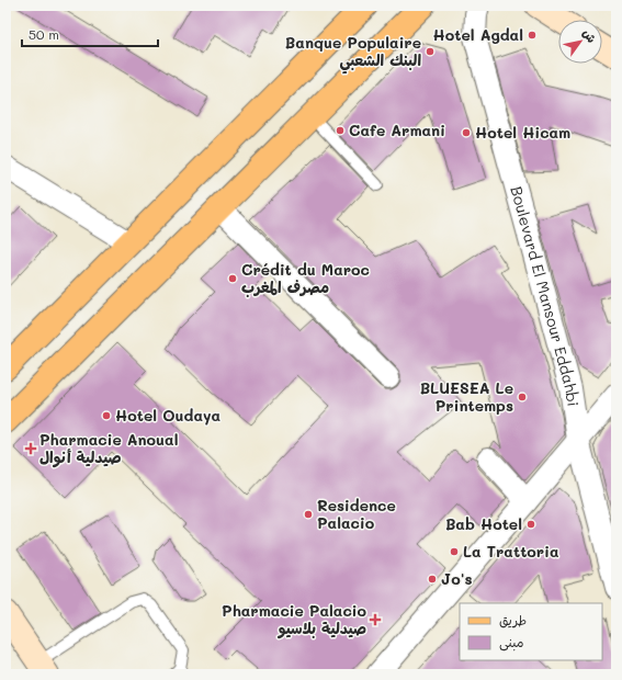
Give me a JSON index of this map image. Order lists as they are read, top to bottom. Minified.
{"streets":{"street":["Boulevard El Mansour Eddahbi"]},"places":{"other":["Hotel Agdal","Banque Populaire البنك الشعبي","Cafe Armani","Hotel Hicam","Crédit du Maroc مصرف المغرب","BLUESEA Le Printemps","Hotel Oudaya","Residence Palacio","Bab Hotel","La Trattoria","Jo's"],"health":["Pharmacie Anoual صيدلية أنوال","Pharmacie Palacio صيدلية بلاسيو"]},"legend":["طريق","مبنى"],"scale_bar":"50 m","north":"top right"}
